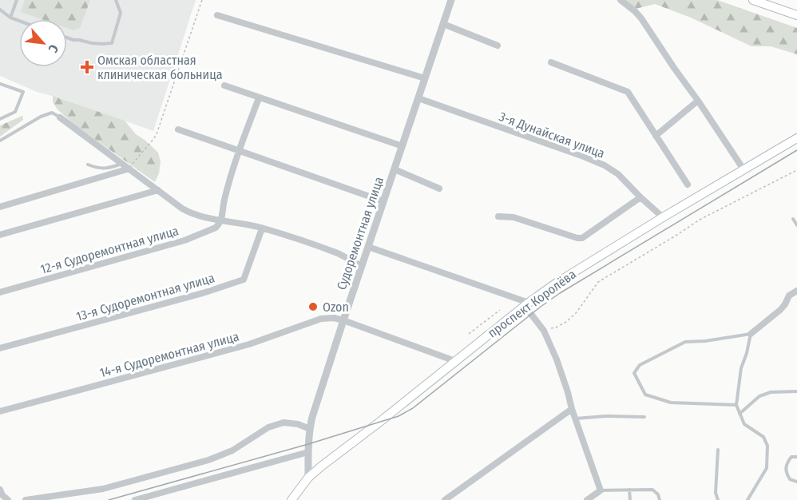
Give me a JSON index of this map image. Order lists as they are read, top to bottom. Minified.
{"streets":{"main road":["проспект Королёва"],"street":["3-я Дунайская улица","Судоремонтная улица","12-я Судоремонтная улица","13-я Судоремонтная улица","14-я Судоремонтная улица"]},"crossings":[["3-я Дунайская улица","Судоремонтная улица"],["3-я Дунайская улица","проспект Королёва"],["Судоремонтная улица","проспект Королёва"],["Судоремонтная улица","14-я Судоремонтная улица"],["проспект Королёва","14-я Судоремонтная улица"]],"places":{"health":["Омская областная клиническая больница"],"other":["Ozon"]},"north":"bottom right"}
